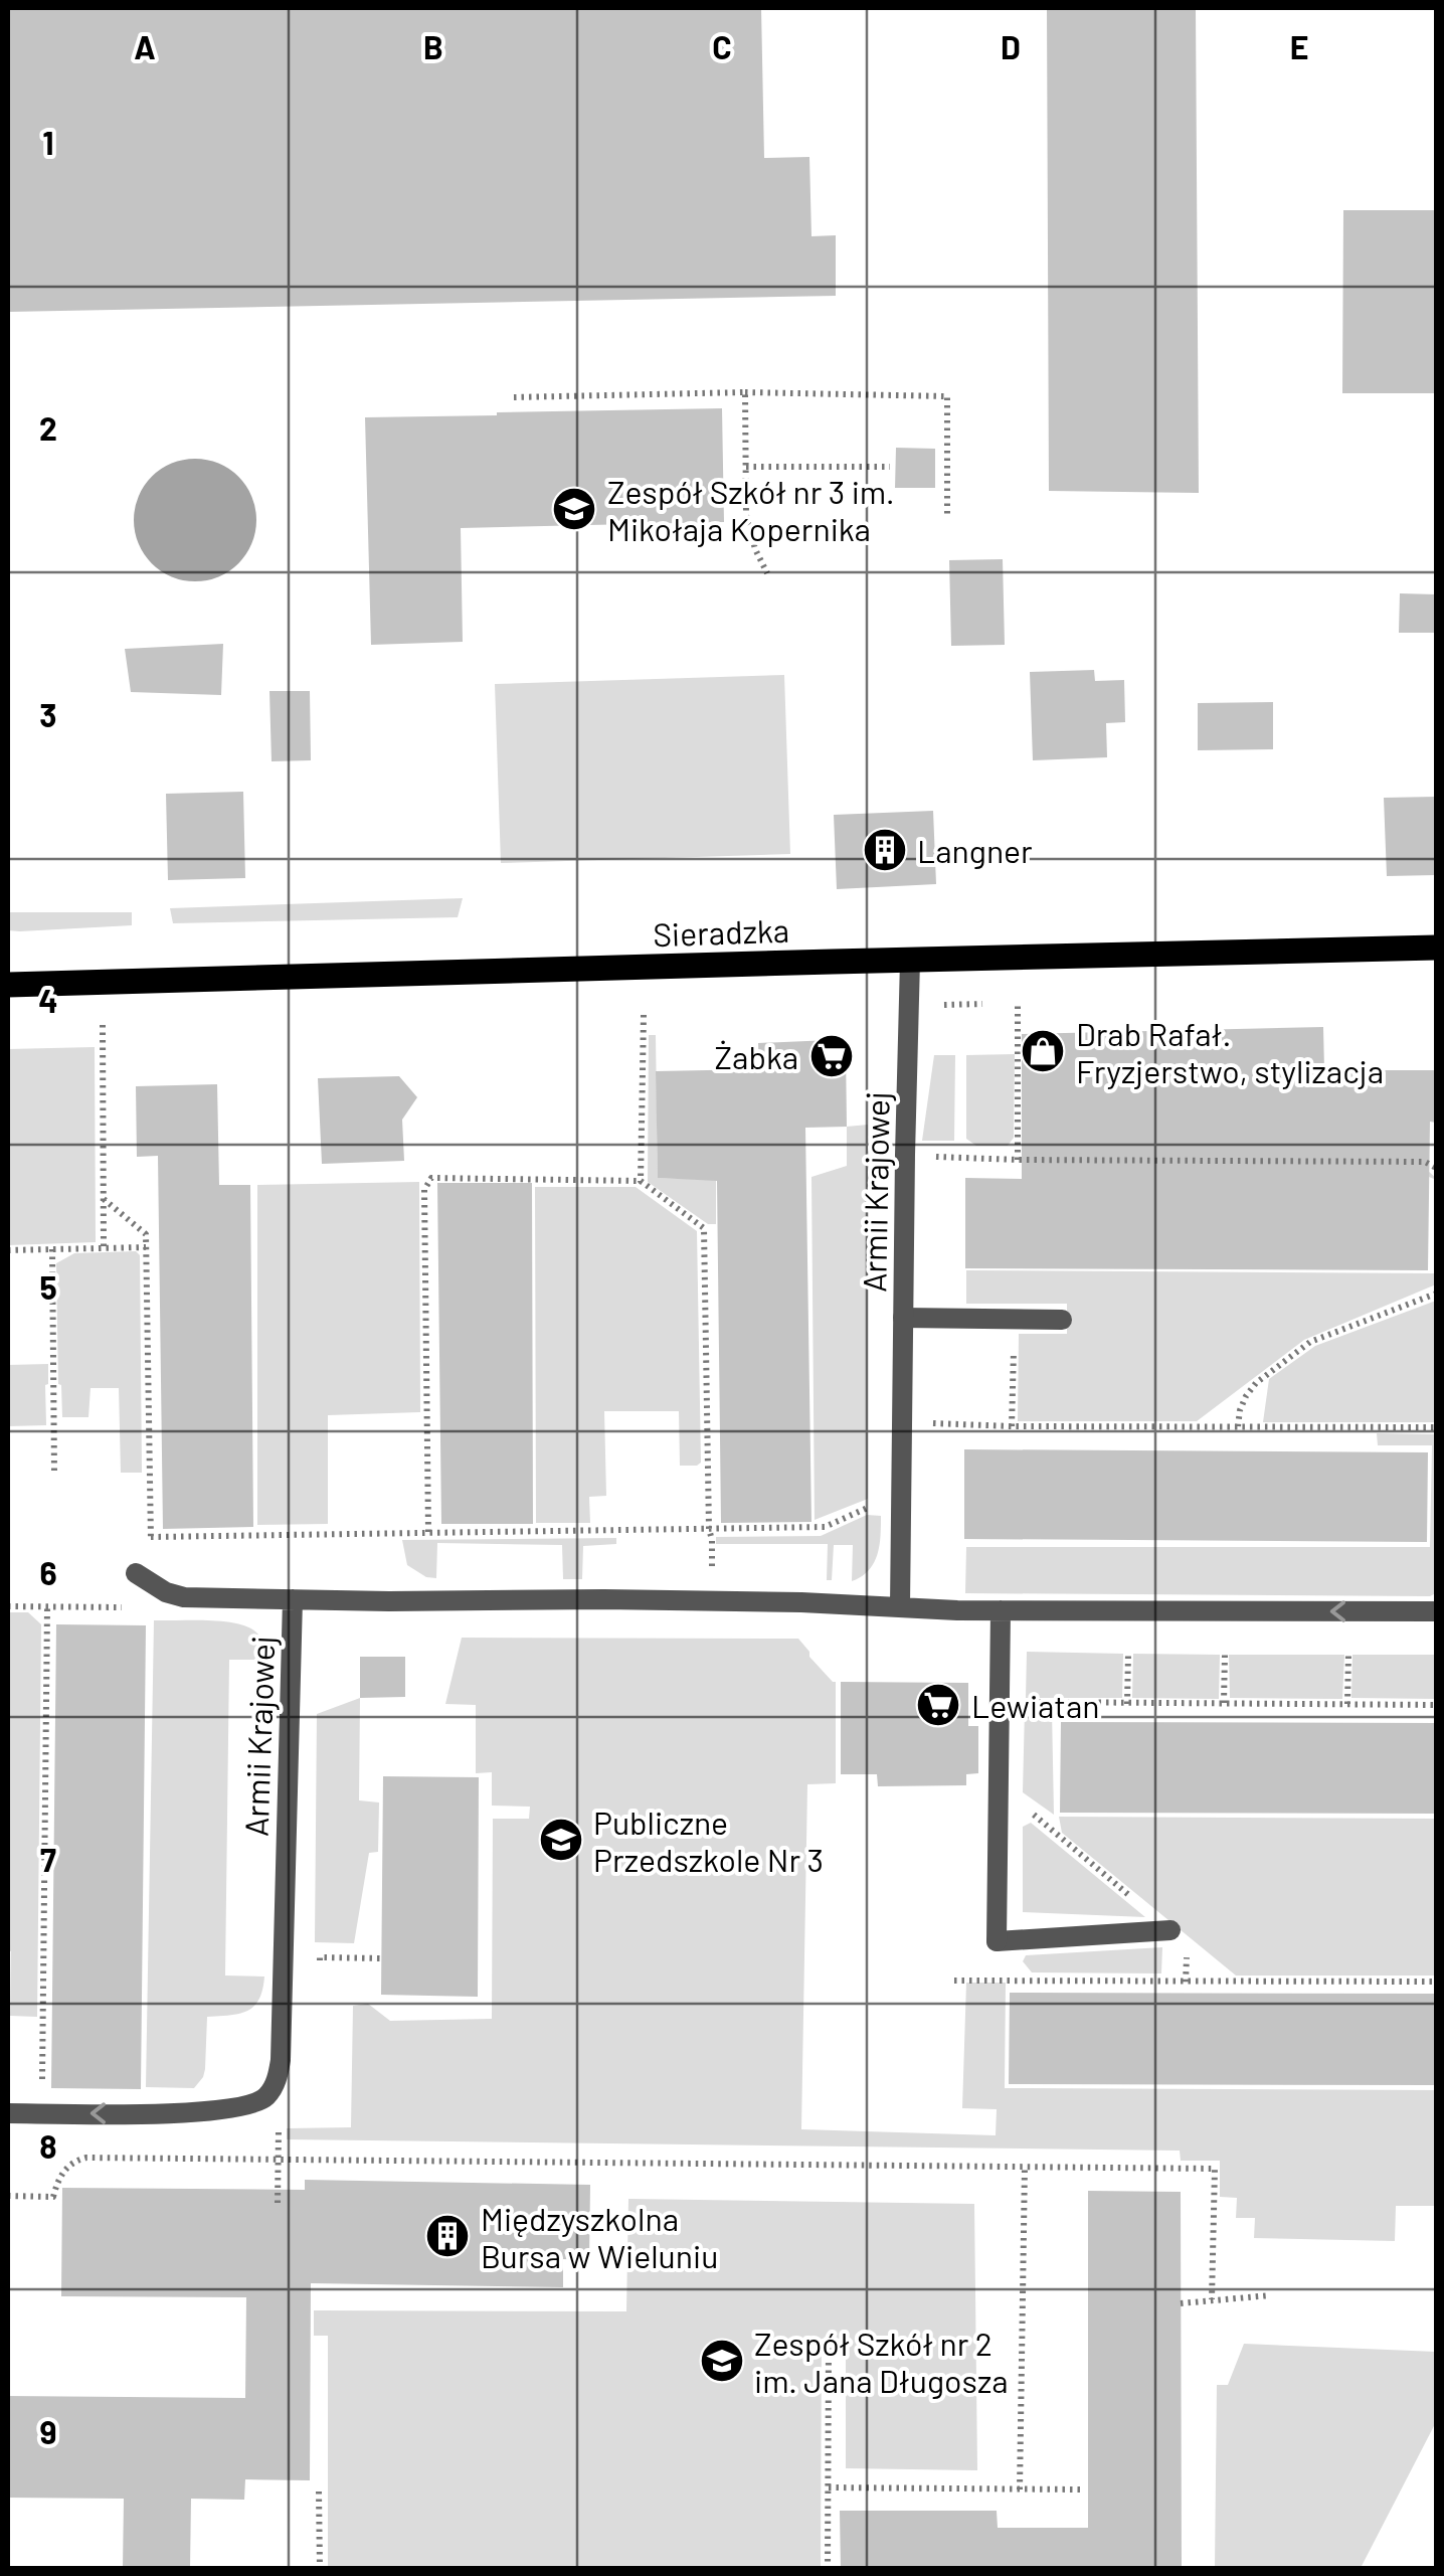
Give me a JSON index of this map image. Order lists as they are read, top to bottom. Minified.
{"streets":{"main road":["Sieradzka"],"street":["Armii Krajowej"]},"crossings":[["Sieradzka","Armii Krajowej"]],"places":{"school or university":["Zespół Szkół nr 3 im. Mikołaja Kopernika","Publiczne Przedszkole Nr 3","Zespół Szkół nr 2 im. Jana Długosza"],"building":["Langner","Międzyszkolna Bursa w Wieluniu"],"shop":["Drab Rafał. Fryzjerstwo, stylizacja"],"supermarket":["Żabka","Lewiatan"]},"grid":{"columns":["A","B","C","D","E"],"rows":["1","2","3","4","5","6","7","8","9"]}}
